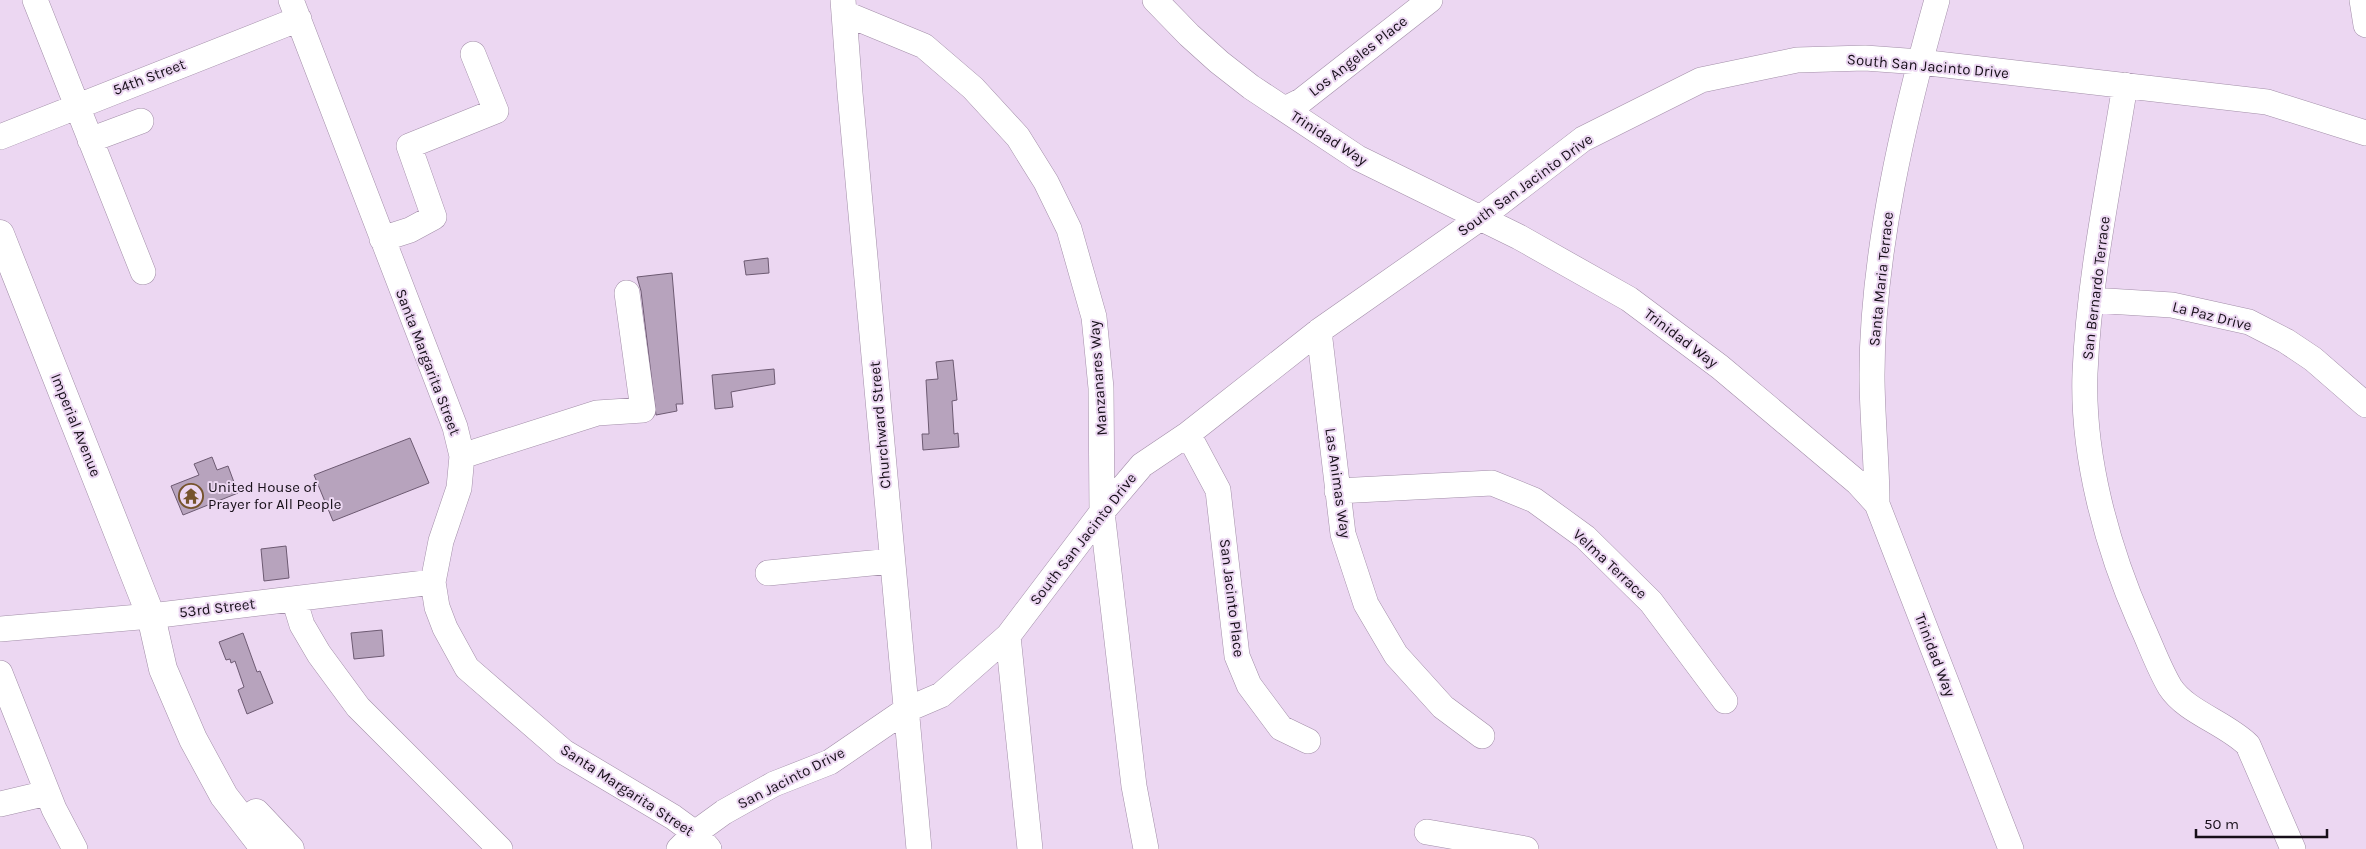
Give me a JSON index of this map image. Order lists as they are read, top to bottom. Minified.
{"streets":{"main road":["Imperial Avenue"],"street":["Los Angeles Place","South San Jacinto Drive","54th Street","Trinidad Way","Santa Maria Terrace","San Bernardo Terrace","La Paz Drive","Santa Margarita Street","Manzanares Way","Churchward Street","Las Animas Way","Velma Terrace","San Jacinto Place","53rd Street","San Jacinto Drive"]},"crossings":[["Los Angeles Place","Trinidad Way"],["South San Jacinto Drive","Trinidad Way"],["South San Jacinto Drive","Santa Maria Terrace"],["South San Jacinto Drive","San Bernardo Terrace"],["South San Jacinto Drive","Manzanares Way"],["South San Jacinto Drive","Churchward Street"],["South San Jacinto Drive","Las Animas Way"],["South San Jacinto Drive","San Jacinto Place"],["South San Jacinto Drive","San Jacinto Drive"],["54th Street","Santa Margarita Street"],["Trinidad Way","Santa Maria Terrace"],["San Bernardo Terrace","La Paz Drive"],["Santa Margarita Street","53rd Street"],["Santa Margarita Street","San Jacinto Drive"],["Manzanares Way","Churchward Street"],["Imperial Avenue","53rd Street"],["Churchward Street","San Jacinto Drive"],["Las Animas Way","Velma Terrace"]],"places":{"temple":["United House of Prayer for All People"]},"scale_bar":"50 m"}
